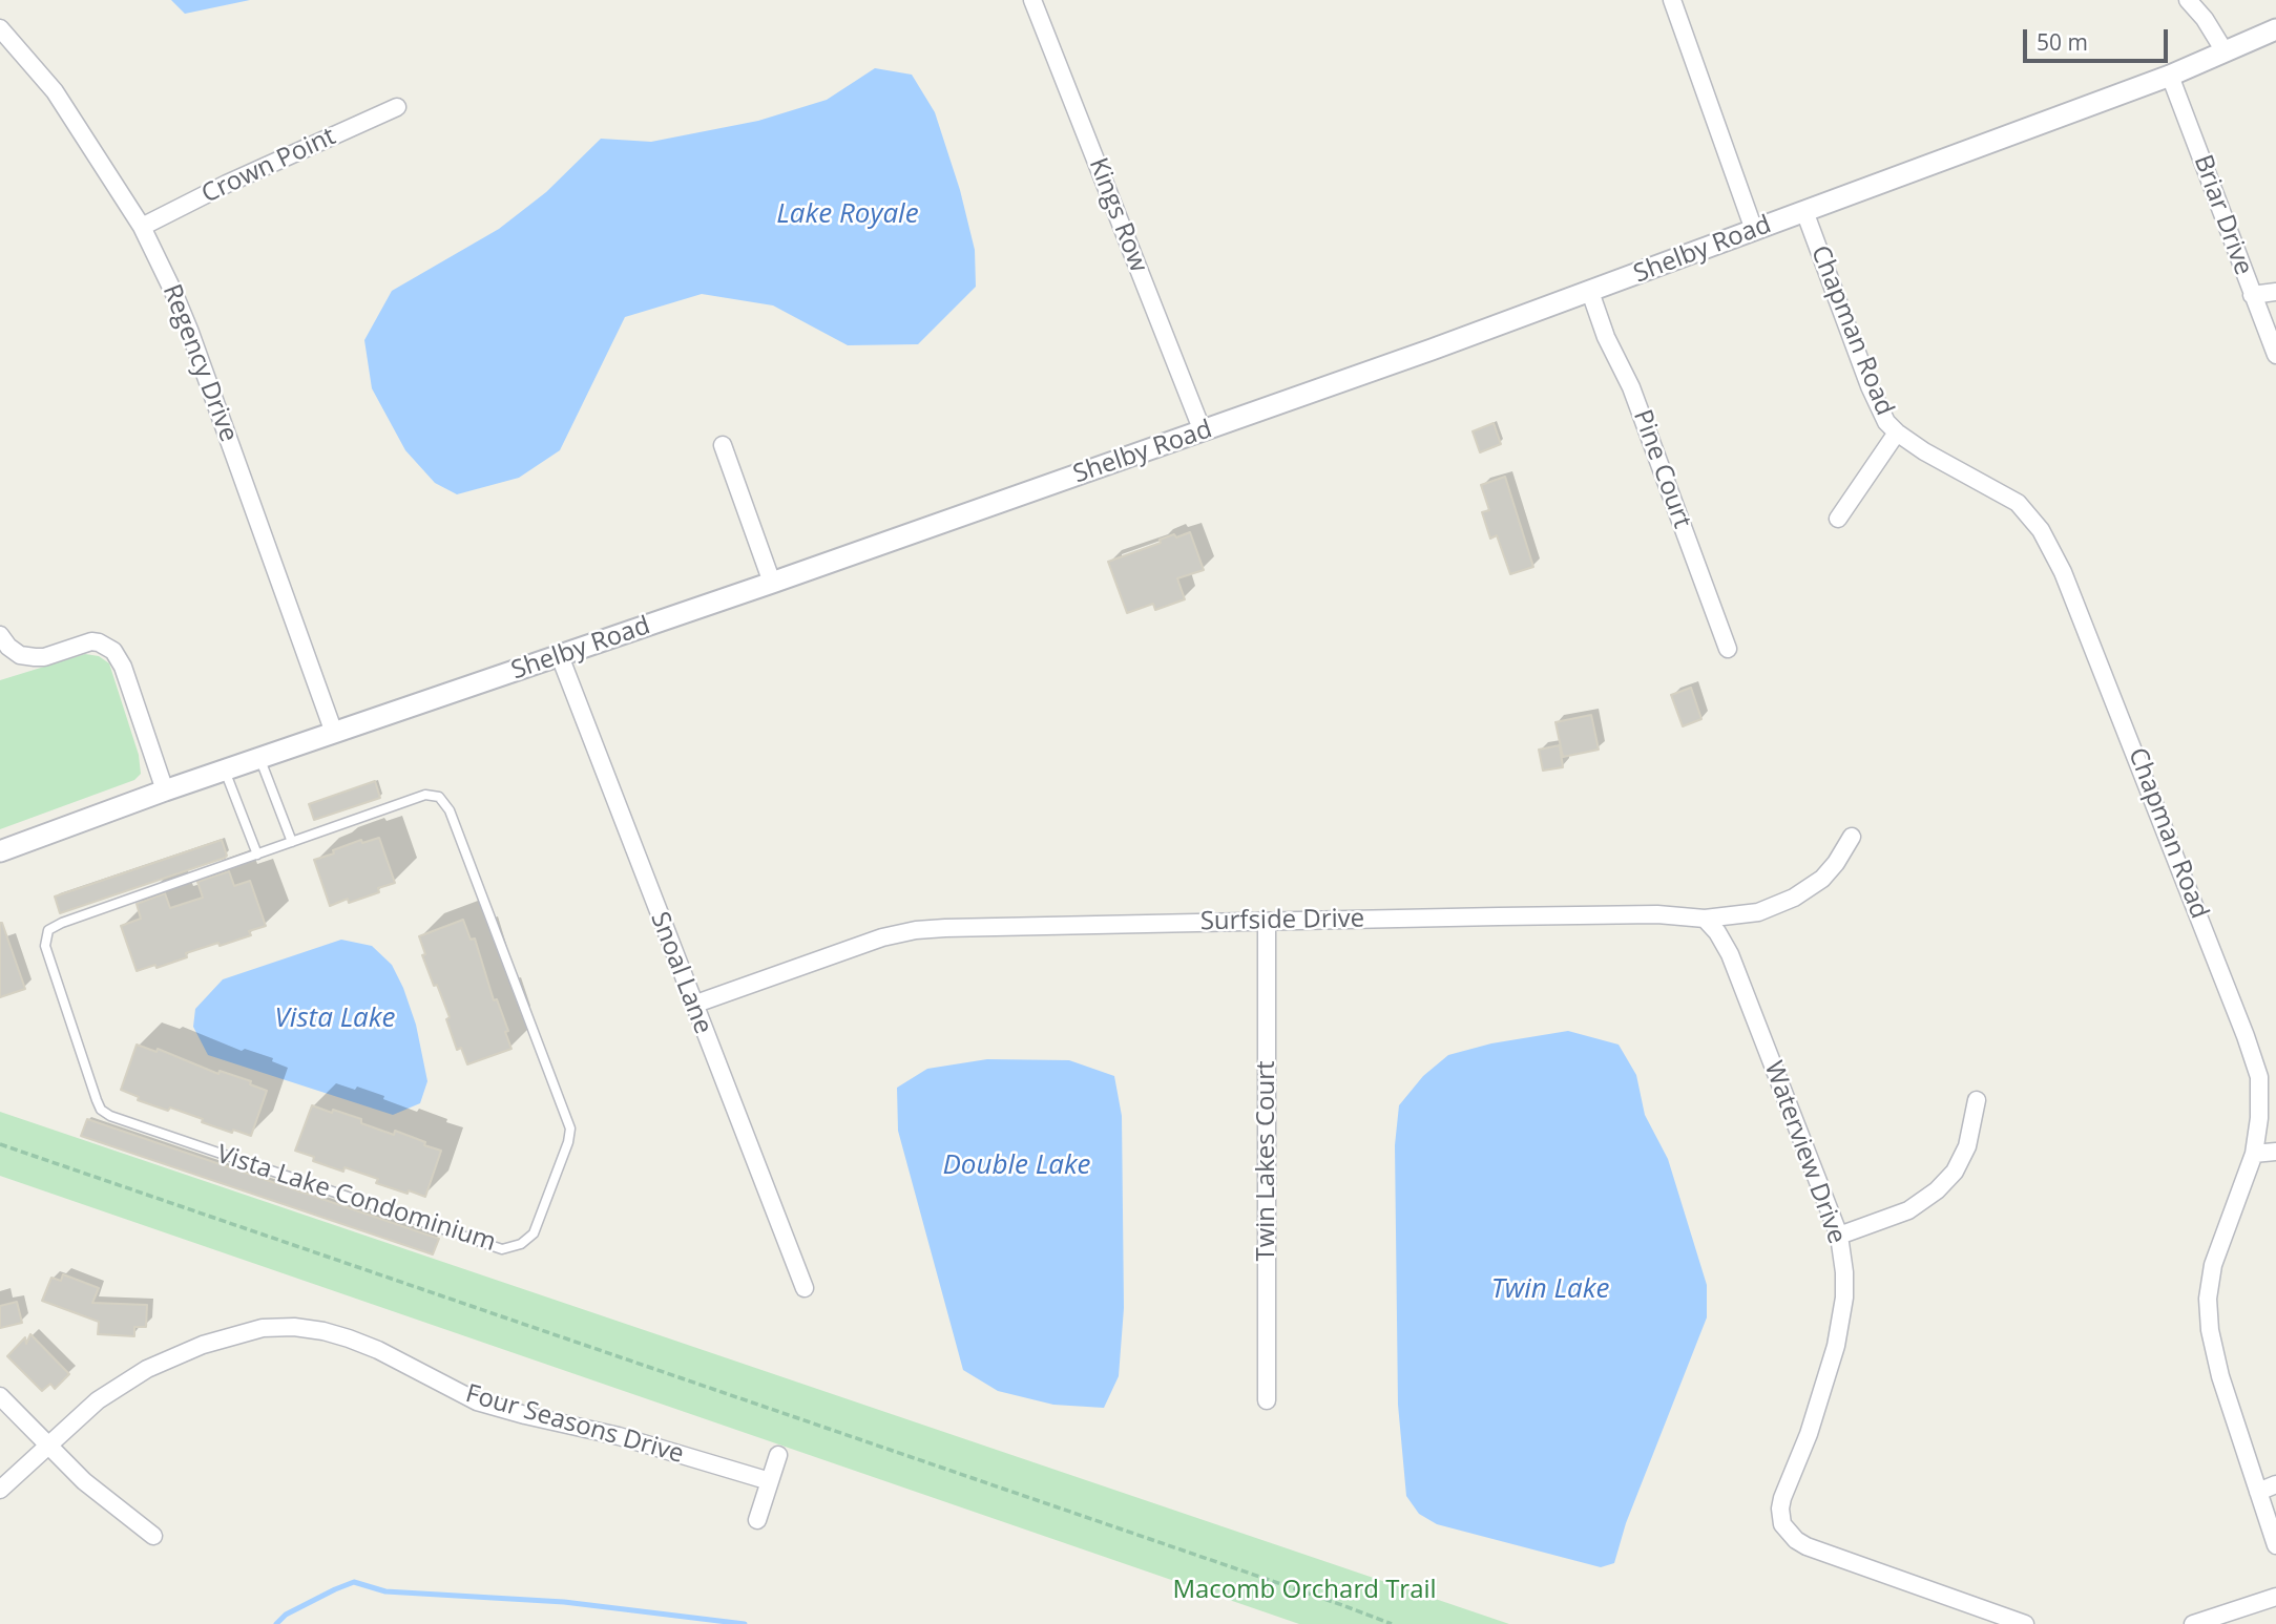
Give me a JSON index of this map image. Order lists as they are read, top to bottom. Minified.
{"streets":{"street":["Crown Point","Kings Row","Briar Drive","Shelby Road","Chapman Road","Regency Drive","Pine Court","Surfside Drive","Snoal Lane","Waterview Drive","Twin Lakes Court","Four Seasons Drive"],"lane":["Vista Lake Condominium"]},"crossings":[["Crown Point","Regency Drive"],["Kings Row","Shelby Road"],["Briar Drive","Shelby Road"],["Shelby Road","Chapman Road"],["Shelby Road","Regency Drive"],["Shelby Road","Pine Court"],["Shelby Road","Snoal Lane"],["Surfside Drive","Snoal Lane"],["Surfside Drive","Waterview Drive"],["Surfside Drive","Twin Lakes Court"]],"water":["Lake Royale","Vista Lake","Double Lake","Twin Lake"],"parks":["Macomb Orchard Trail"],"scale_bar":"50 m"}
